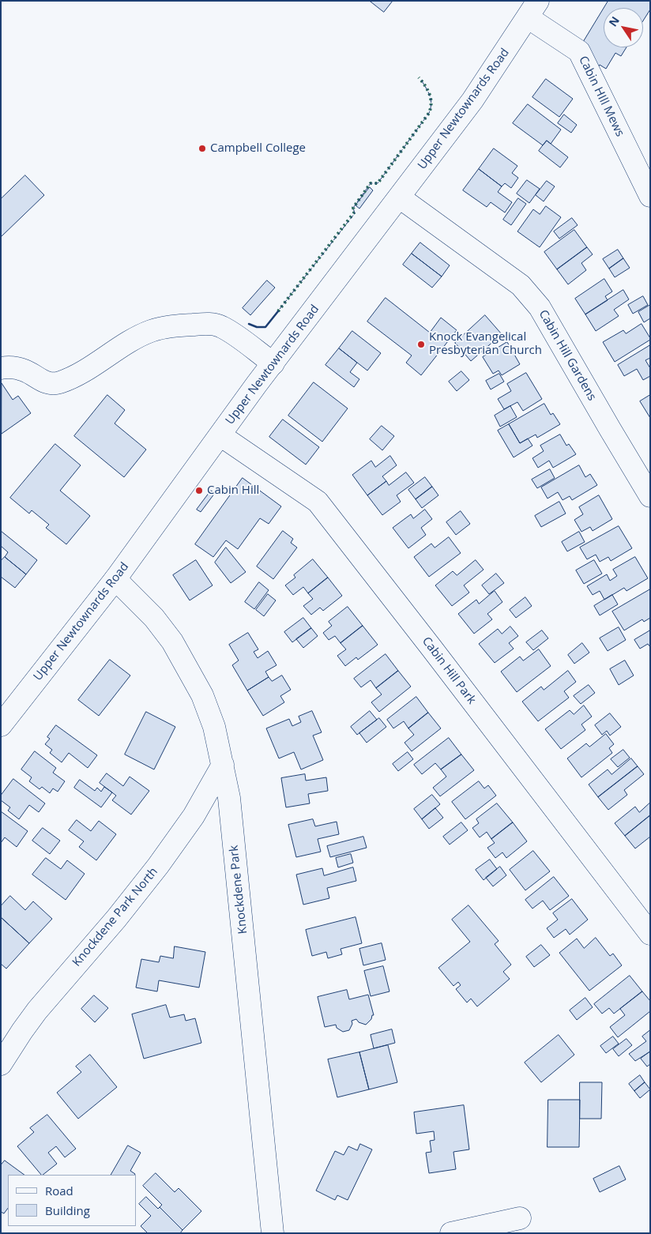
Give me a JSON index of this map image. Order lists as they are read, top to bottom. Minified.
{"streets":{"main road":["Cabin HIll Mews","Upper Newtownards Road","Cabin Hill Gardens","Cabin Hill Park","Knockdene Park","Knockdene Park North"]},"crossings":[["Cabin HIll Mews","Upper Newtownards Road"],["Upper Newtownards Road","Cabin Hill Gardens"],["Upper Newtownards Road","Cabin Hill Park"],["Upper Newtownards Road","Knockdene Park"],["Knockdene Park","Knockdene Park North"]],"places":["Campbell College","Knock Evangelical Presbyterian Church","Cabin Hill"],"legend":["Road","Building"],"north":"top left"}
